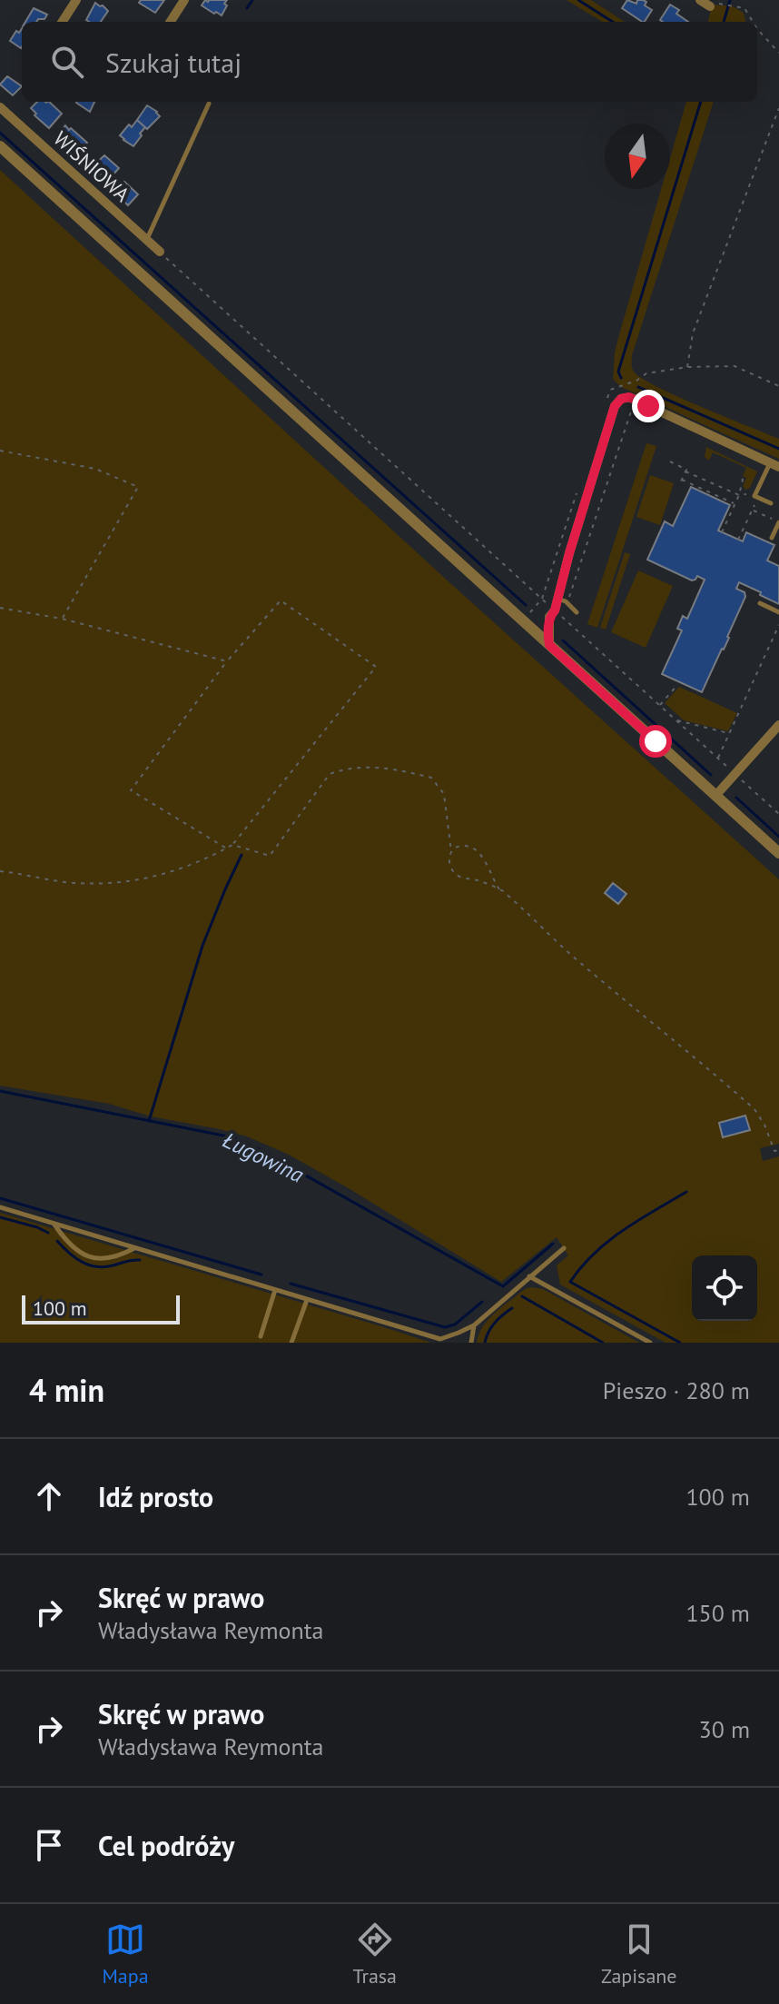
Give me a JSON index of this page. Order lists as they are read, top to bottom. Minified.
{"streets":{"street":["WIŚNIOWA"]},"water":["Ługowina"],"scale_bar":"100 m","north":"bottom","page":{"search":"Szukaj tutaj","scale":"100 m","heading":["4 min","Pieszo · 280 m"],"list":[["Idź prosto","100 m"],["Skręć w prawo","Władysława Reymonta","150 m"],["Skręć w prawo","Władysława Reymonta","30 m"],"Cel podróży"],"nav":["Mapa","Trasa","Zapisane"]}}
